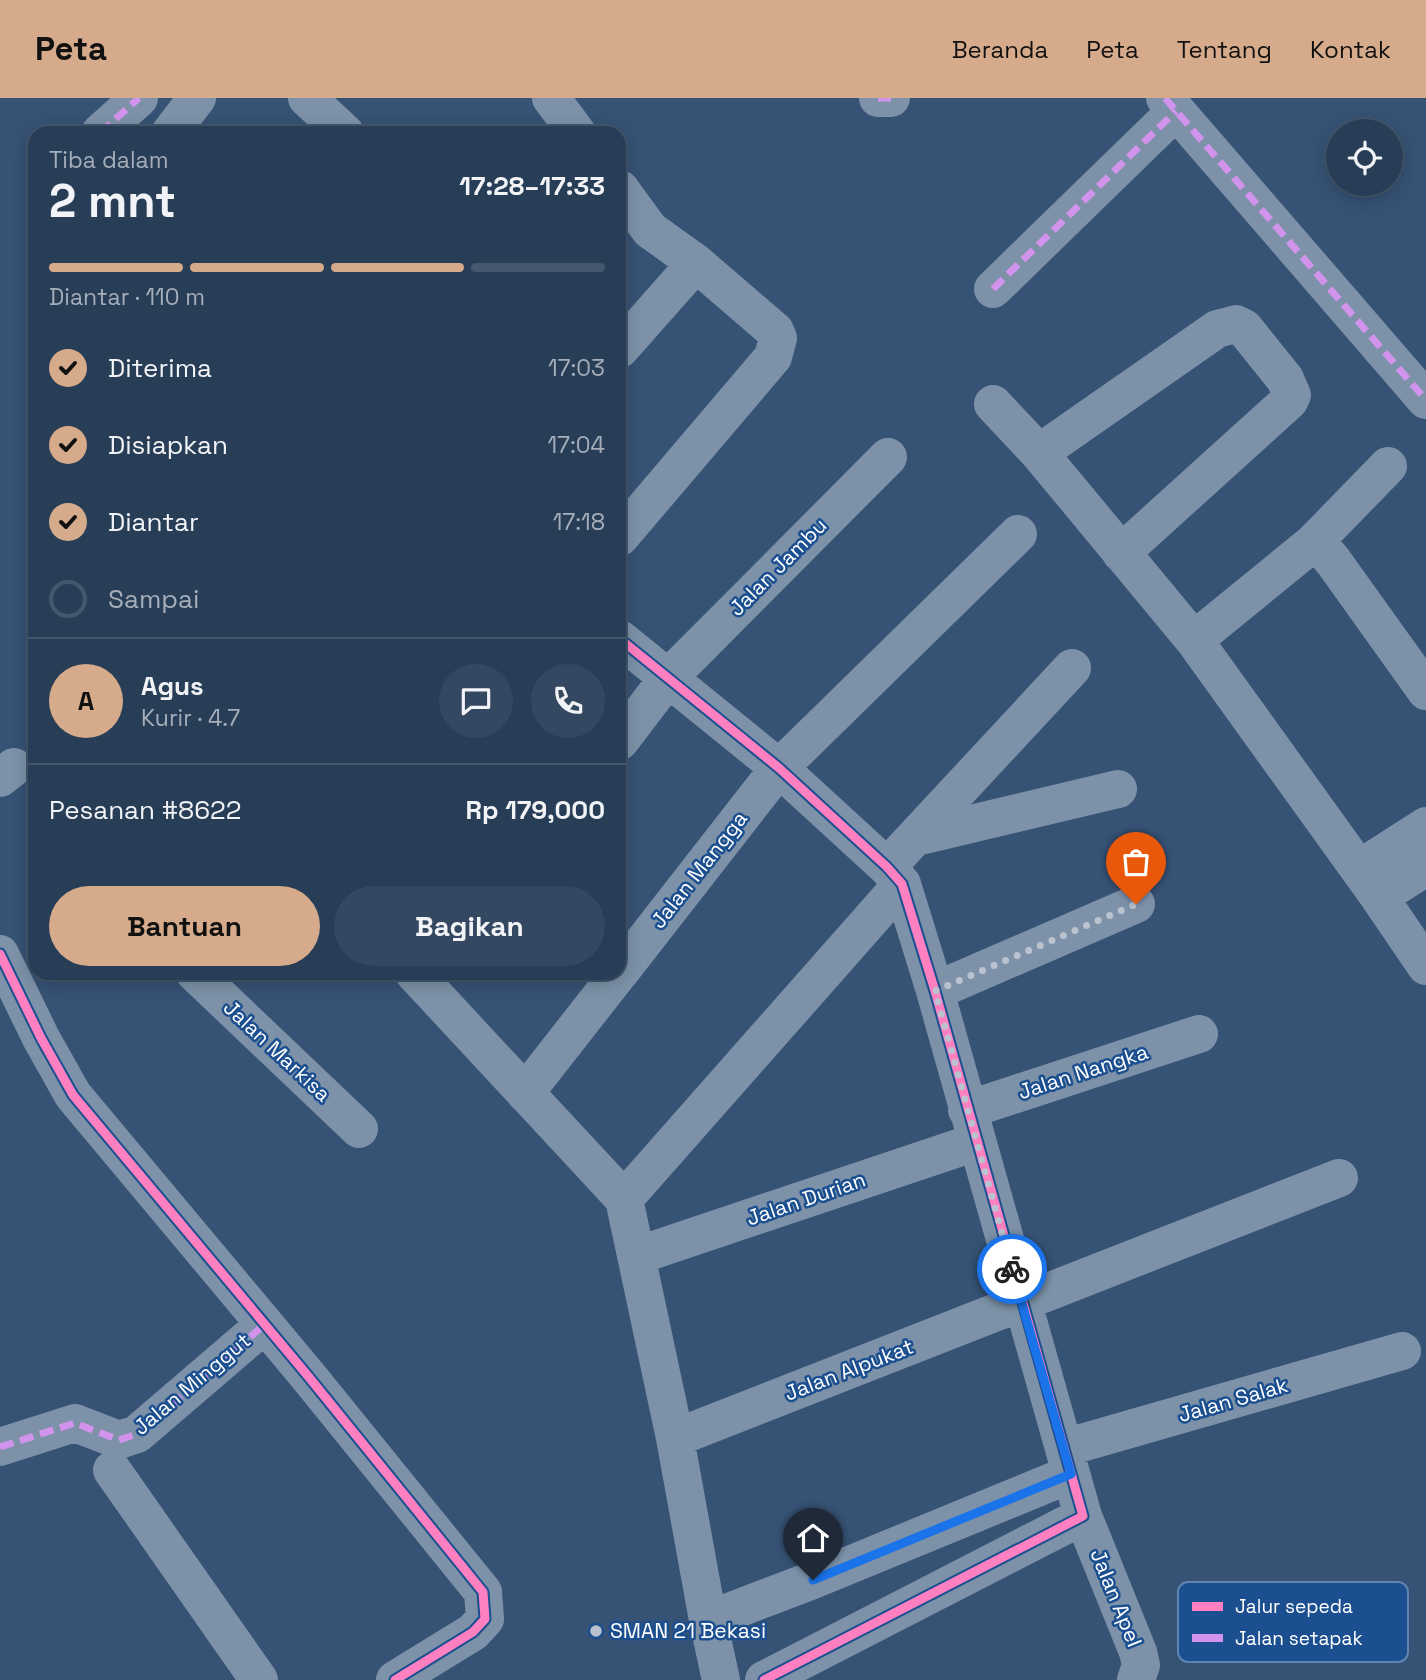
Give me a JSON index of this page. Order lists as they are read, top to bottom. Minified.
{"streets":{"street":["Jalan Jambu","Jalan Mangga","Jalan Markisa","Jalan Nangka","Jalan Durian","Jalan Alpukat","Jalan Minggut","Jalan Salak","Jalan Apel"]},"crossings":[["Jalan Nangka","Jalan Durian"],["Jalan Nangka","Jalan Apel"],["Jalan Durian","Jalan Apel"],["Jalan Alpukat","Jalan Apel"],["Jalan Salak","Jalan Apel"]],"places":["SMAN 21 Bekasi"],"legend":["Jalur sepeda","Jalan setapak"],"page":{"header":"Peta","nav":["Beranda","Peta","Tentang","Kontak"],"heading":["2 mnt","Tiba dalam","17:28–17:33"],"panel":["Agus","Kurir · 4.7","Pesanan #8622","Rp 179,000"],"bar":"Diantar · 110 m","list":[["Diterima","17:03"],["Disiapkan","17:04"],["Diantar","17:18"],"Sampai"],"round":"A","buttons":["Bantuan","Bagikan"]}}
